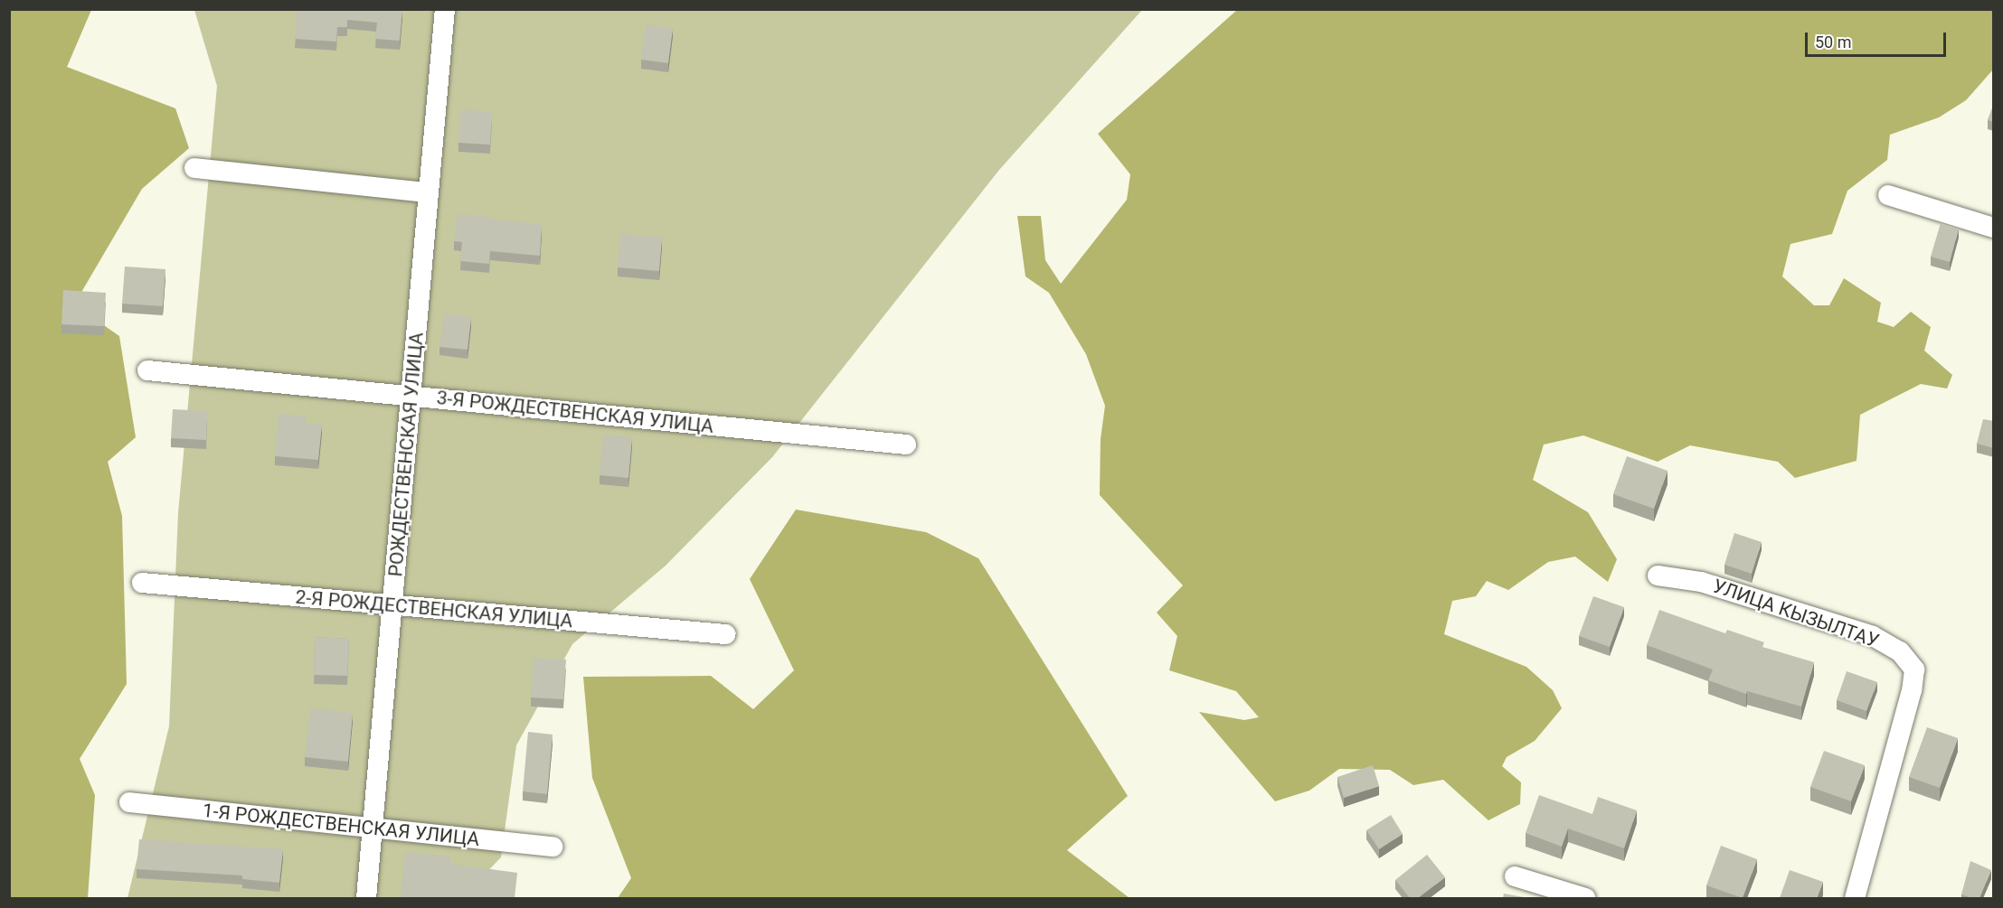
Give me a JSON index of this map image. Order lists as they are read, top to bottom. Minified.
{"streets":{"street":["3-Я РОЖДЕСТВЕНСКАЯ УЛИЦА","РОЖДЕСТВЕНСКАЯ УЛИЦА","2-Я РОЖДЕСТВЕНСКАЯ УЛИЦА","УЛИЦА КЫЗЫЛТАУ","1-Я РОЖДЕСТВЕНСКАЯ УЛИЦА"]},"crossings":[["3-Я РОЖДЕСТВЕНСКАЯ УЛИЦА","РОЖДЕСТВЕНСКАЯ УЛИЦА"],["РОЖДЕСТВЕНСКАЯ УЛИЦА","2-Я РОЖДЕСТВЕНСКАЯ УЛИЦА"],["РОЖДЕСТВЕНСКАЯ УЛИЦА","1-Я РОЖДЕСТВЕНСКАЯ УЛИЦА"]],"scale_bar":"50 m"}
